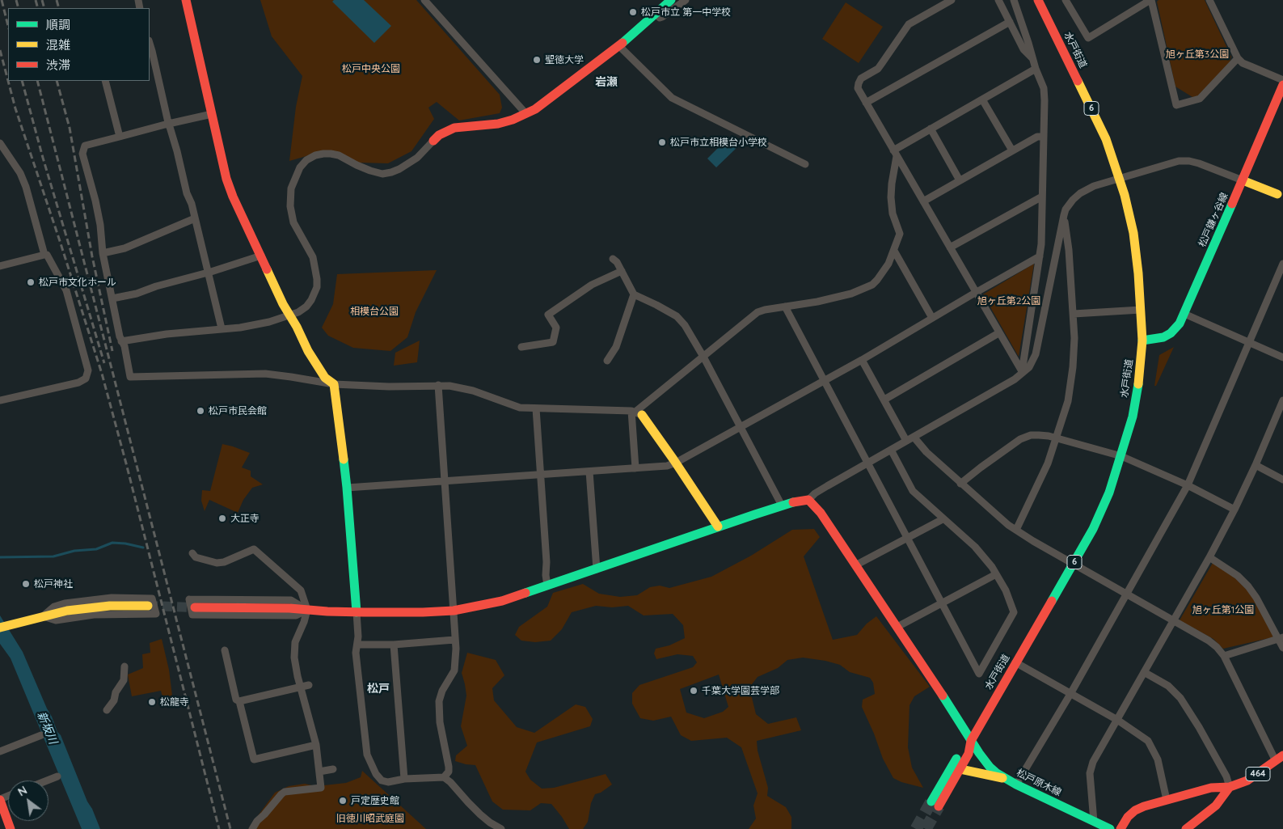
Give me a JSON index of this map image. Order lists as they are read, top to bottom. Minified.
{"streets":{"main road":["水戸街道","6","松戸鎌ヶ谷線","464","松戸原木線"]},"crossings":[["水戸街道","松戸鎌ヶ谷線"],["水戸街道","松戸原木線"]],"districts":["岩瀬","松戸"],"water":["新坂川"],"parks":["旭ヶ丘第3公園","松戸中央公園","旭ヶ丘第2公園","相模台公園","旭ヶ丘第1公園","旧徳川昭武庭園"],"places":["松戸市立 第一中学校","聖徳大学","松戸市立相模台小学校","松戸市文化ホール","松戸市民会館","大正寺","松戸神社","千葉大学園芸学部","松龍寺","戸定歴史館"],"legend":["順調","混雑","渋滞"],"north":"top left"}
